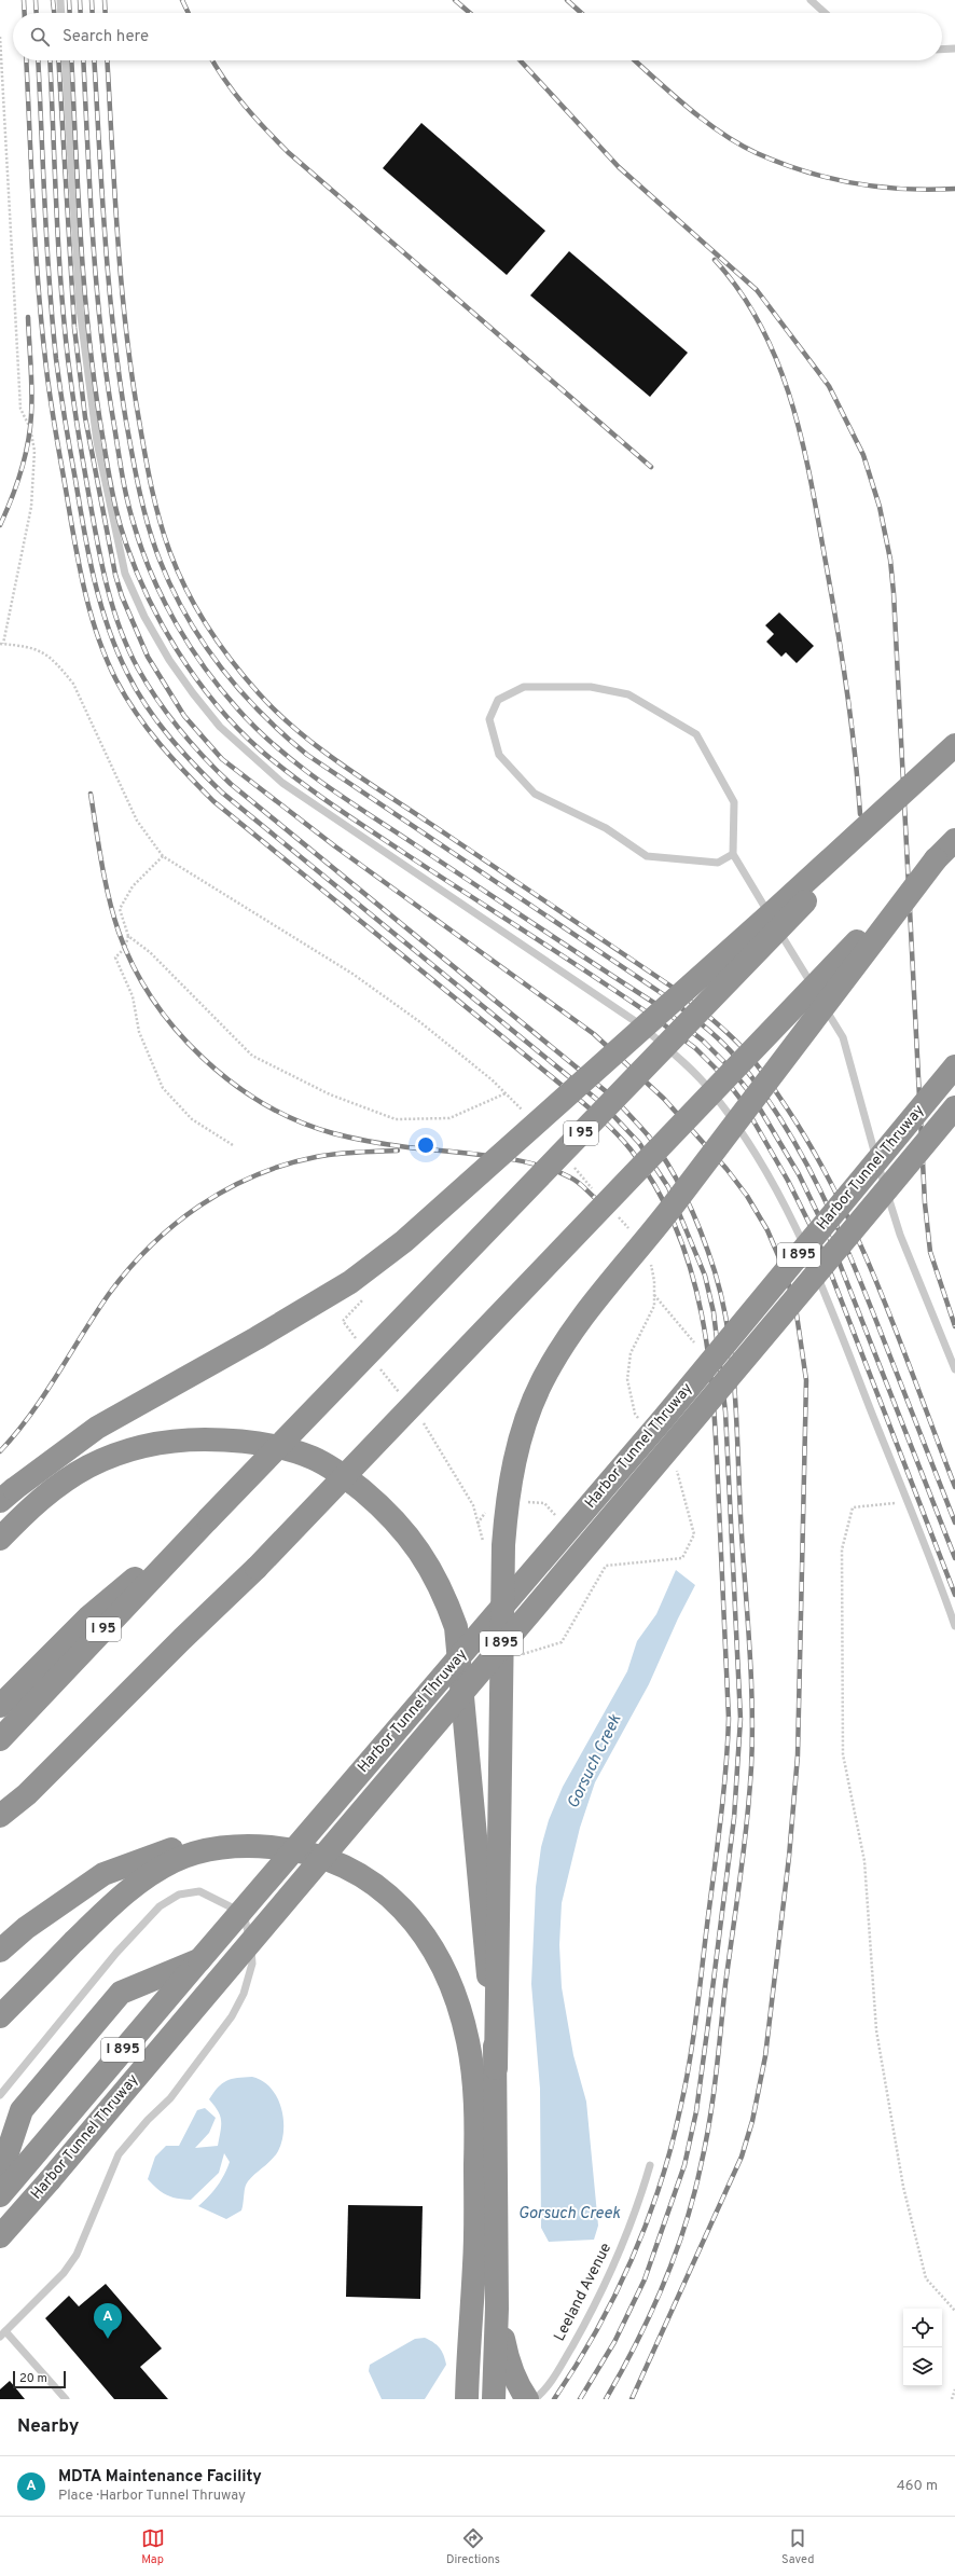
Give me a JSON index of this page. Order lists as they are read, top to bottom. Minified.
{"streets":{"highway":["I 95","Harbor Tunnel Thruway","I 895"],"lane":["Leeland Avenue"]},"water":["Gorsuch Creek"],"scale_bar":"20 m","page":{"search":"Search here","pins":"A","scale":"20 m","heading":"Nearby","list":[{"mark":"A","name":"MDTA Maintenance Facility","note":"Place · Harbor Tunnel Thruway","value":"460 m"}],"nav":["Map","Directions","Saved"]}}
